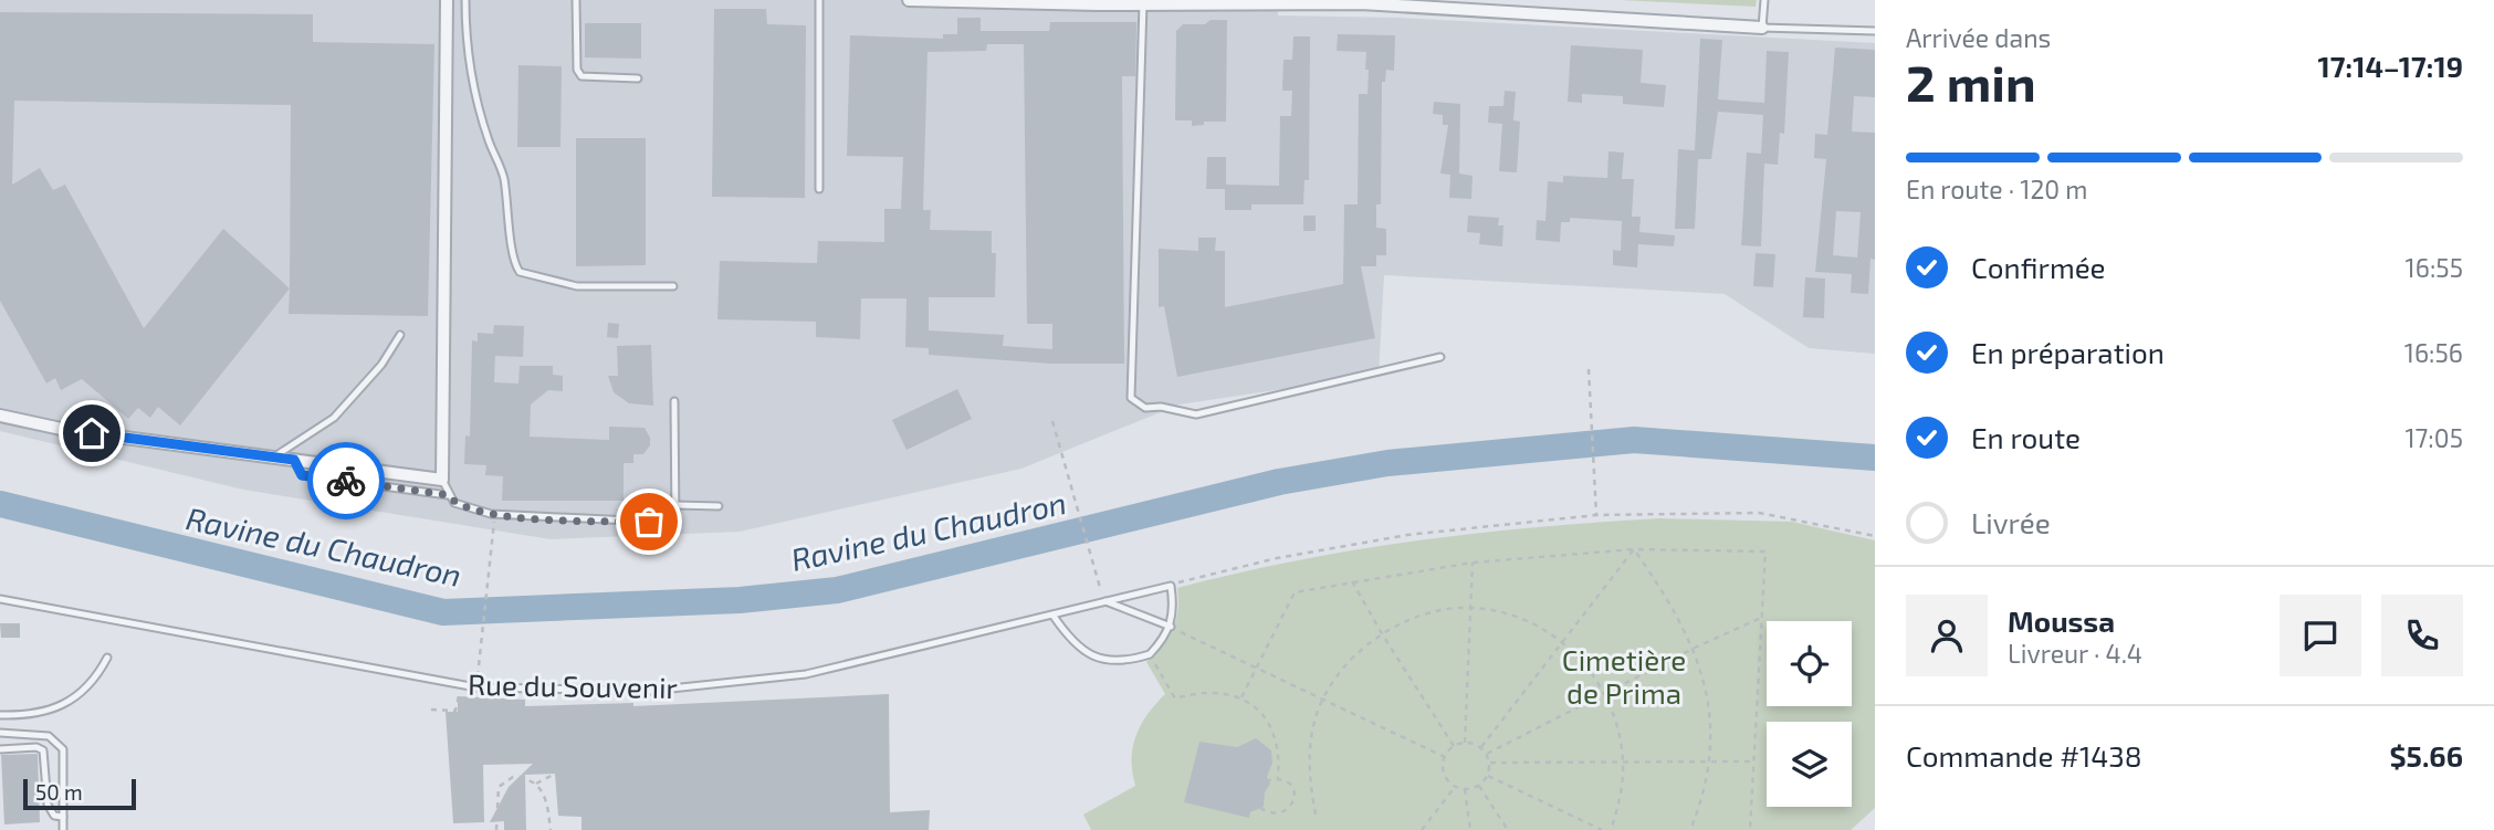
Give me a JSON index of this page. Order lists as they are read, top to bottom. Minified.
{"streets":{"lane":["Rue du Souvenir"]},"water":["Ravine du Chaudron"],"parks":["Cimetière de Prima"],"scale_bar":"50 m","page":{"heading":["2 min","Arrivée dans","17:14–17:19"],"panel":["Moussa","Livreur · 4.4","Commande #1438","$5.66"],"bar":"En route · 120 m","list":[["Confirmée","16:55"],["En préparation","16:56"],["En route","17:05"],"Livrée"],"scale":"50 m"}}
